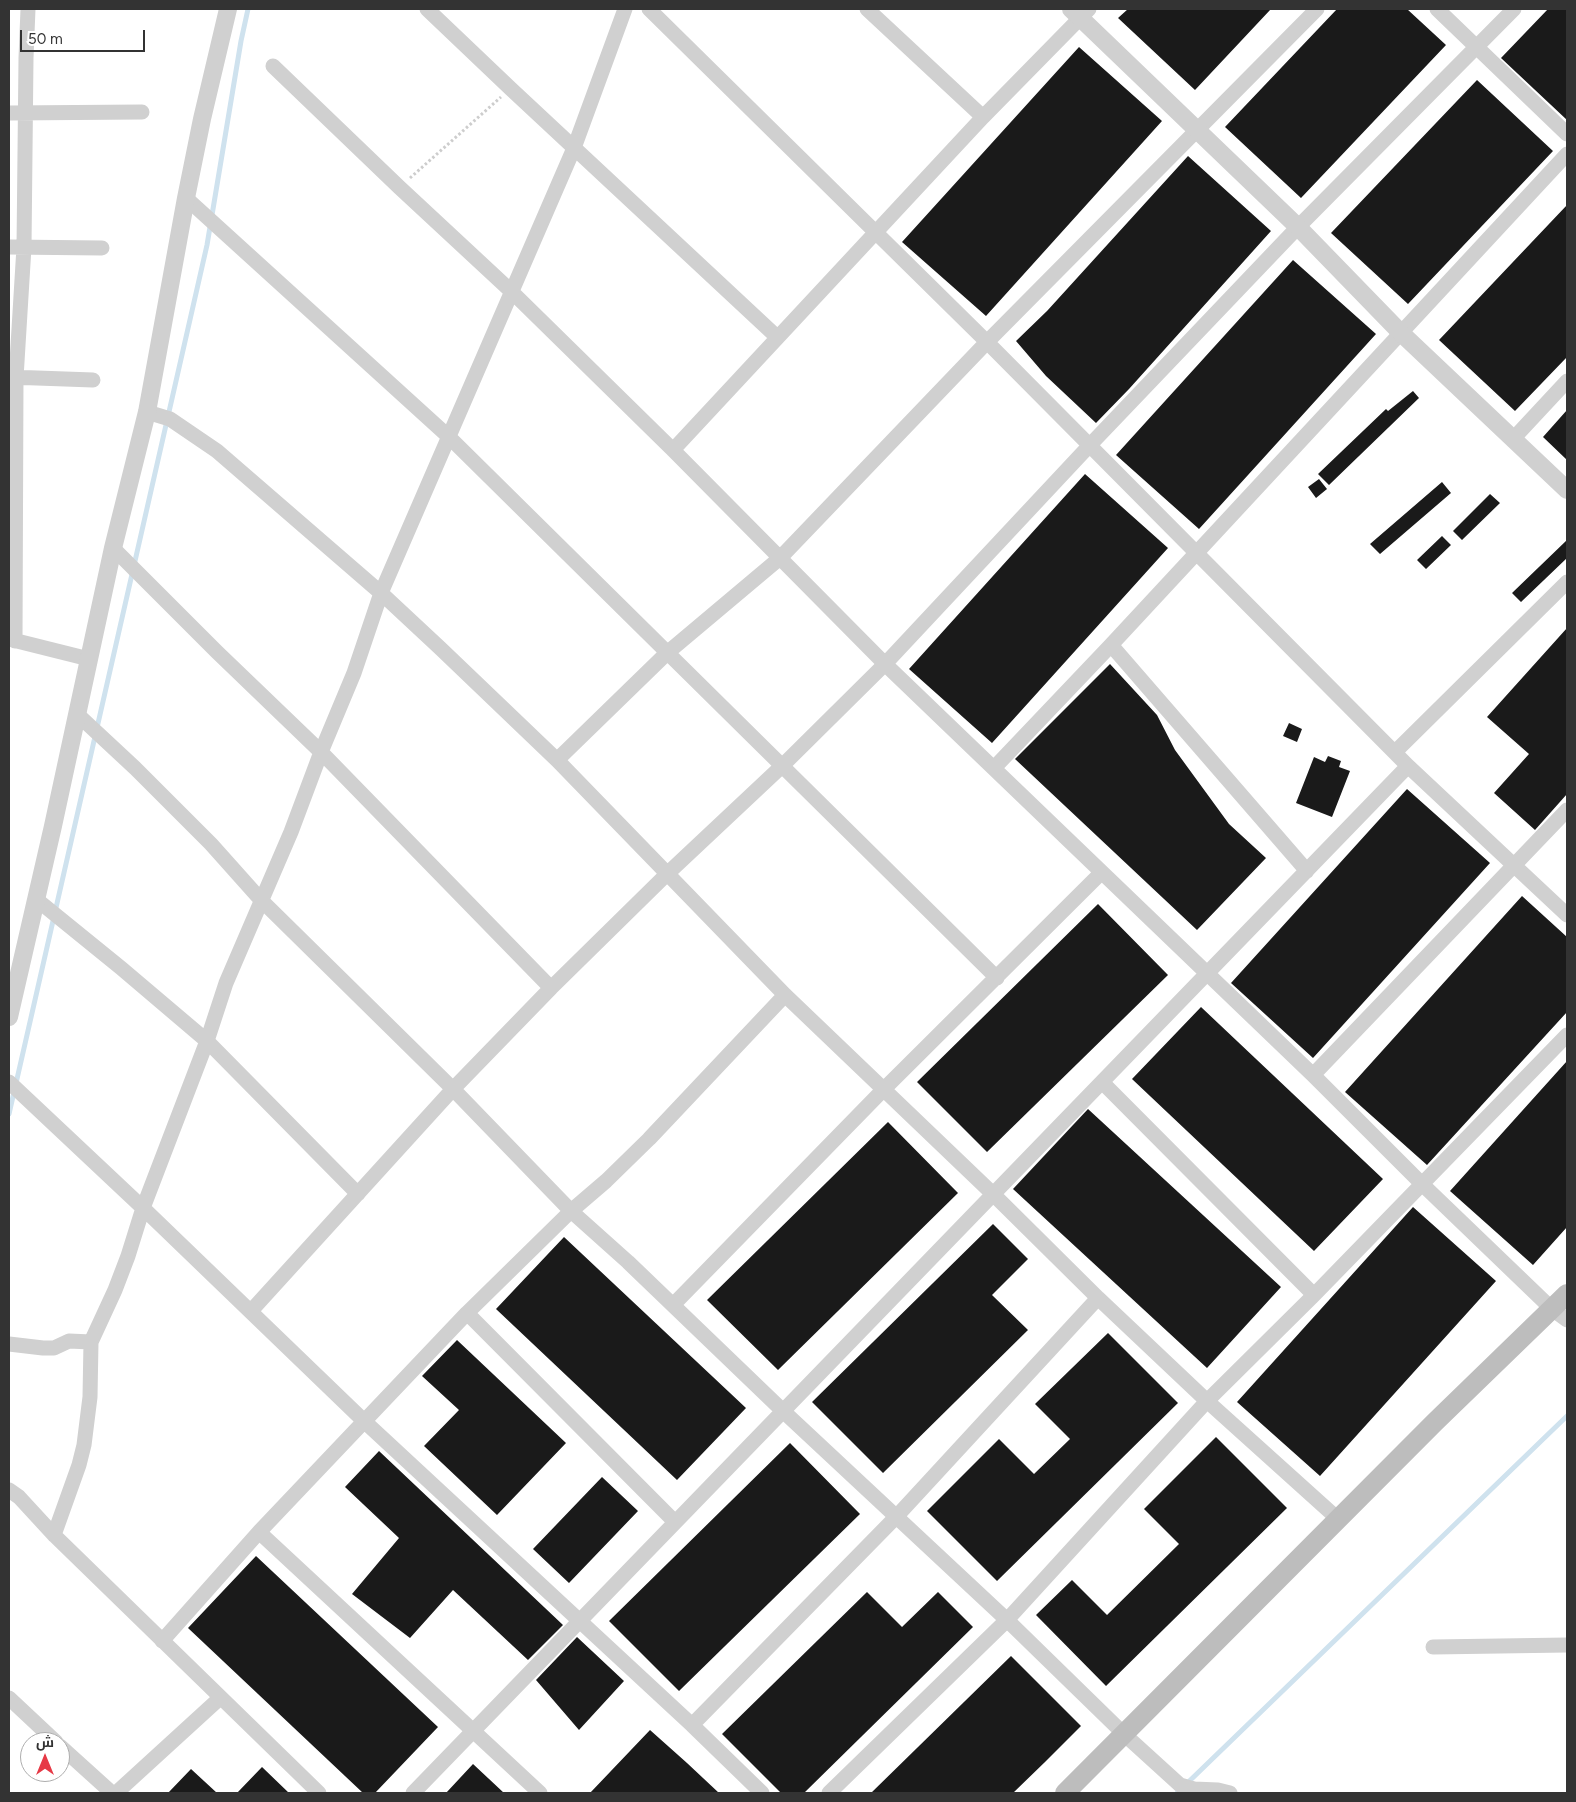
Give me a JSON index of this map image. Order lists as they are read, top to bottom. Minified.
{"scale_bar":"50 m","north":"top"}
